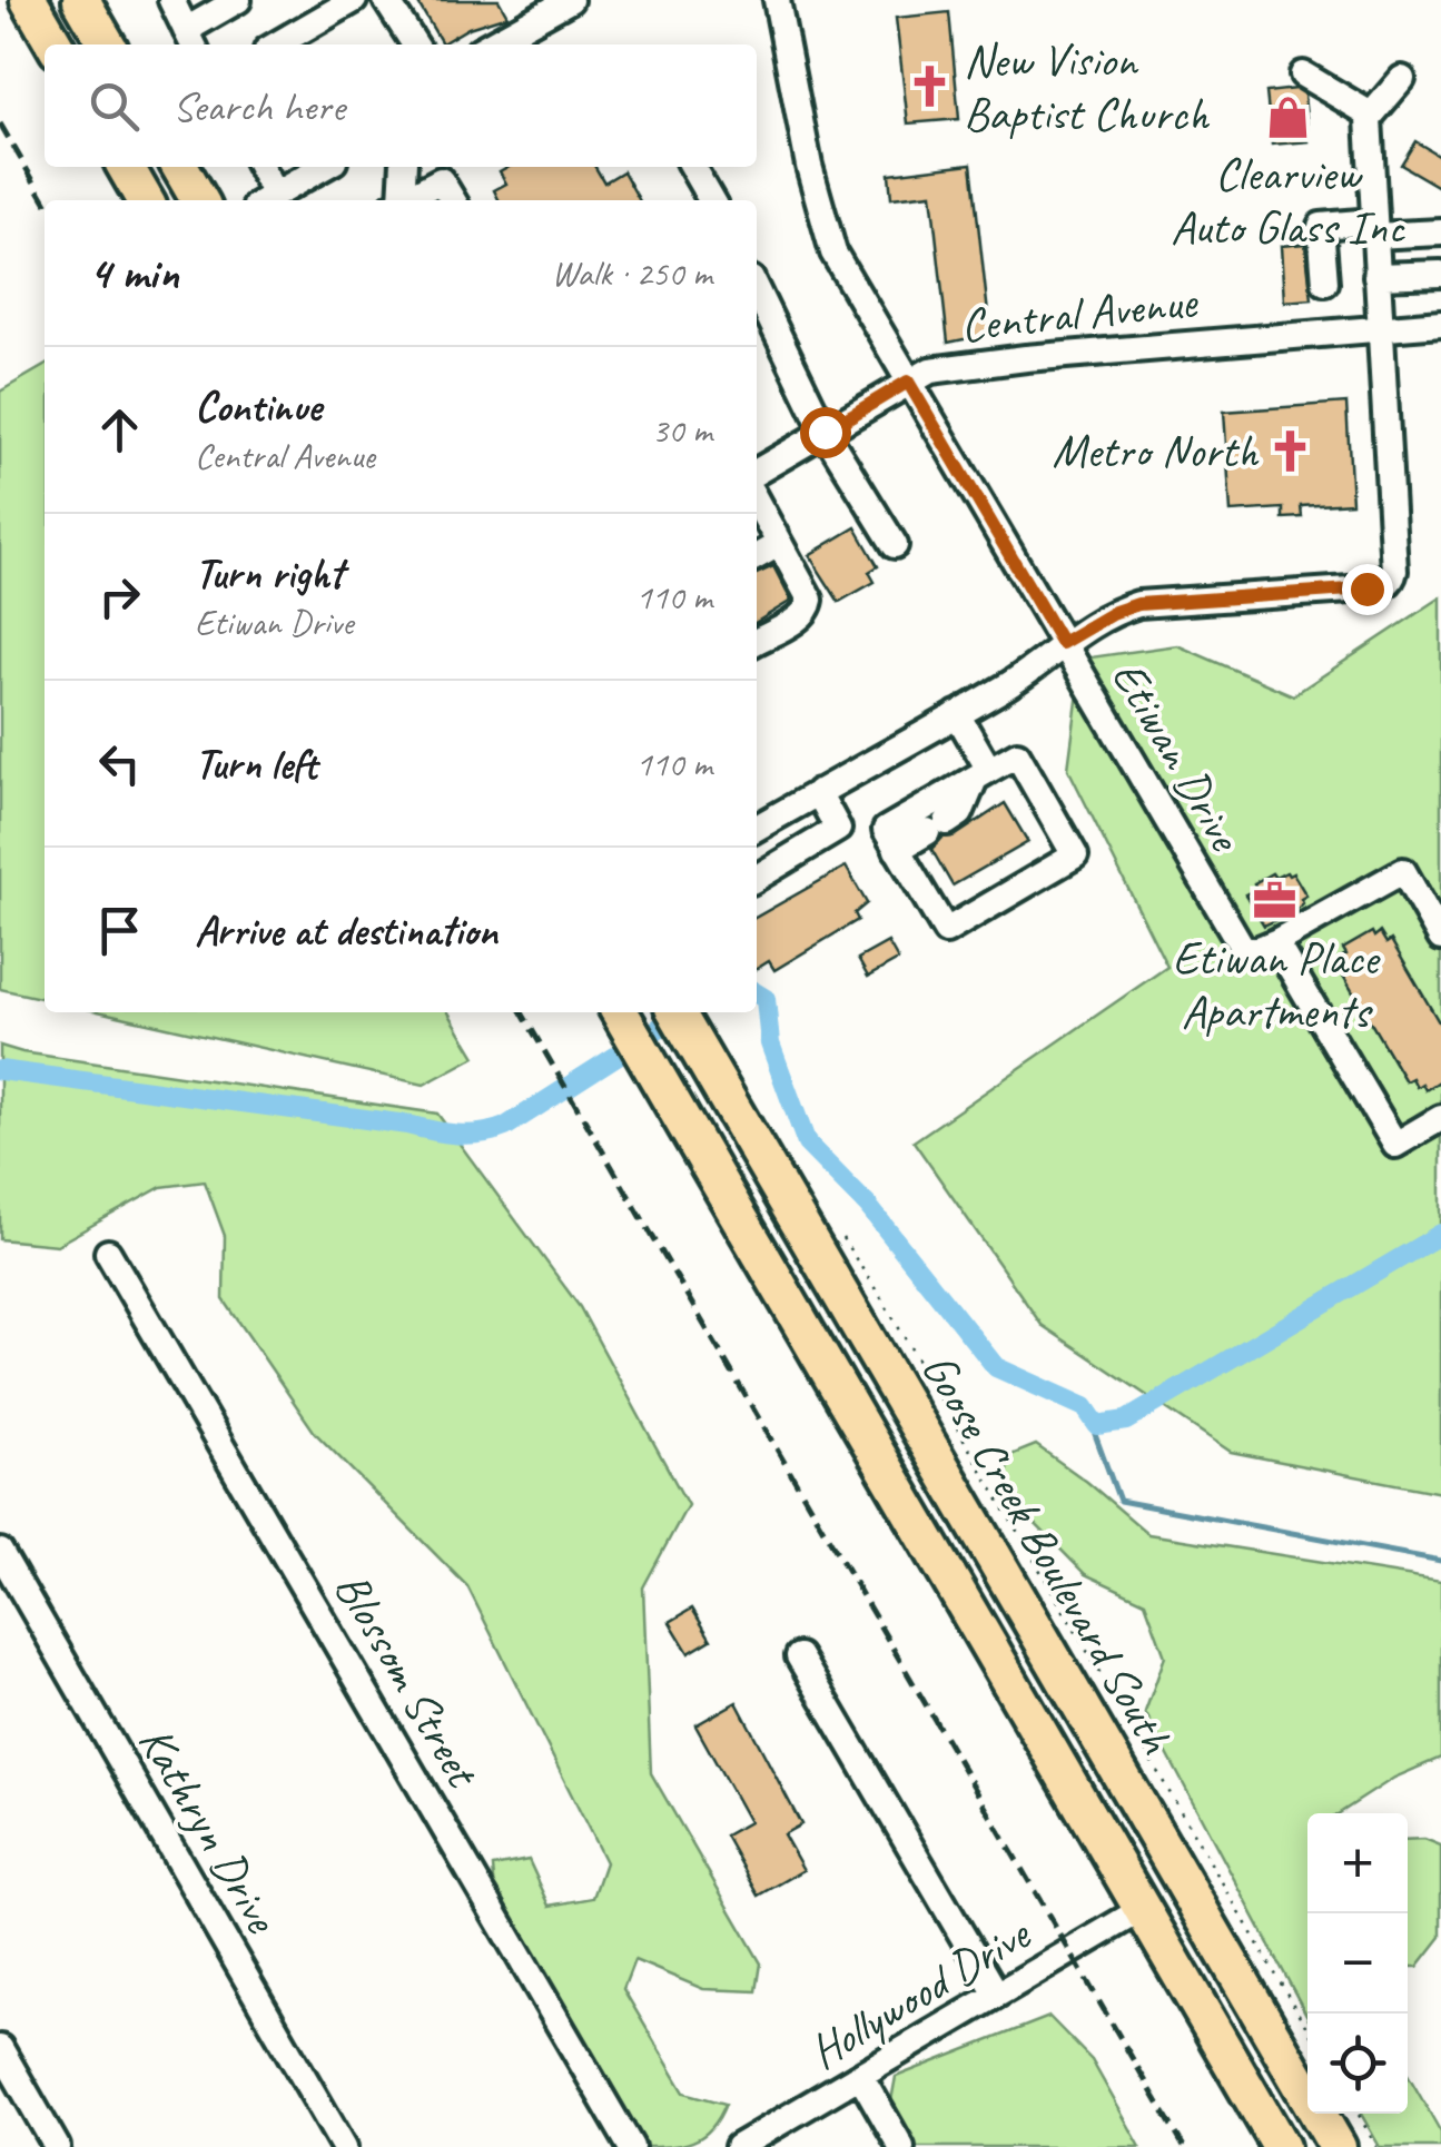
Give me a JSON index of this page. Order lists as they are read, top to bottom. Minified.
{"streets":{"highway":["Goose Creek Boulevard South"],"street":["Central Avenue","Etiwan Drive","Blossom Street","Kathryn Drive","Hollywood Drive"]},"crossings":[["Central Avenue","Etiwan Drive"]],"places":{"church":["New Vision Baptist Church","Metro North"],"shop":["Clearview Auto Glass Inc"],"office":["Etiwan Place Apartments"]},"page":{"search":"Search here","heading":["4 min","Walk · 250 m"],"list":[["Continue","Central Avenue","30 m"],["Turn right","Etiwan Drive","110 m"],["Turn left","110 m"],"Arrive at destination"],"map_buttons":["+","−"]}}
